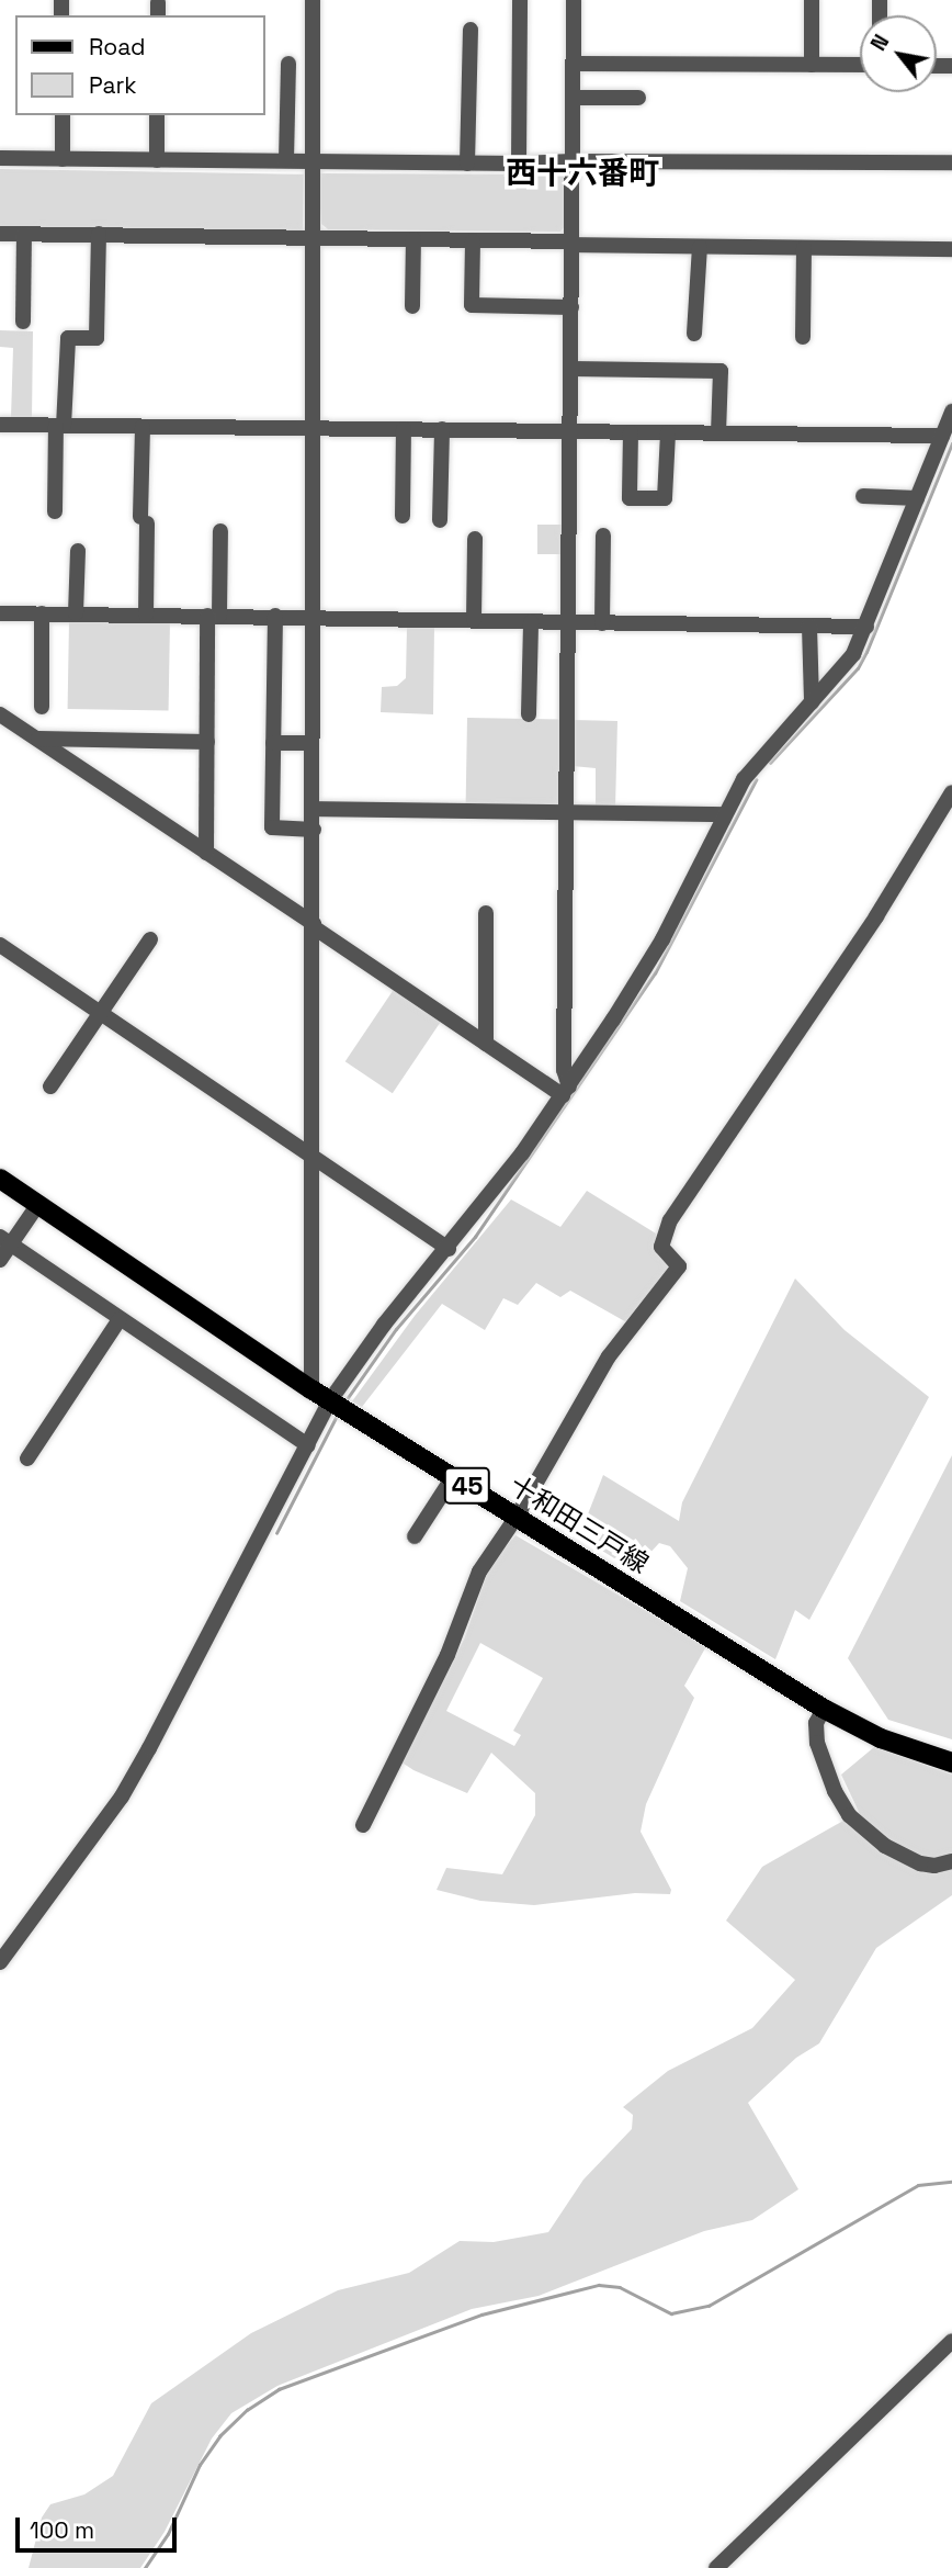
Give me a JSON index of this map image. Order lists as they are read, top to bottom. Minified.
{"streets":{"main road":["45","十和田三戸線"]},"districts":["西十六番町"],"legend":["Road","Park"],"scale_bar":"100 m","north":"top left"}
